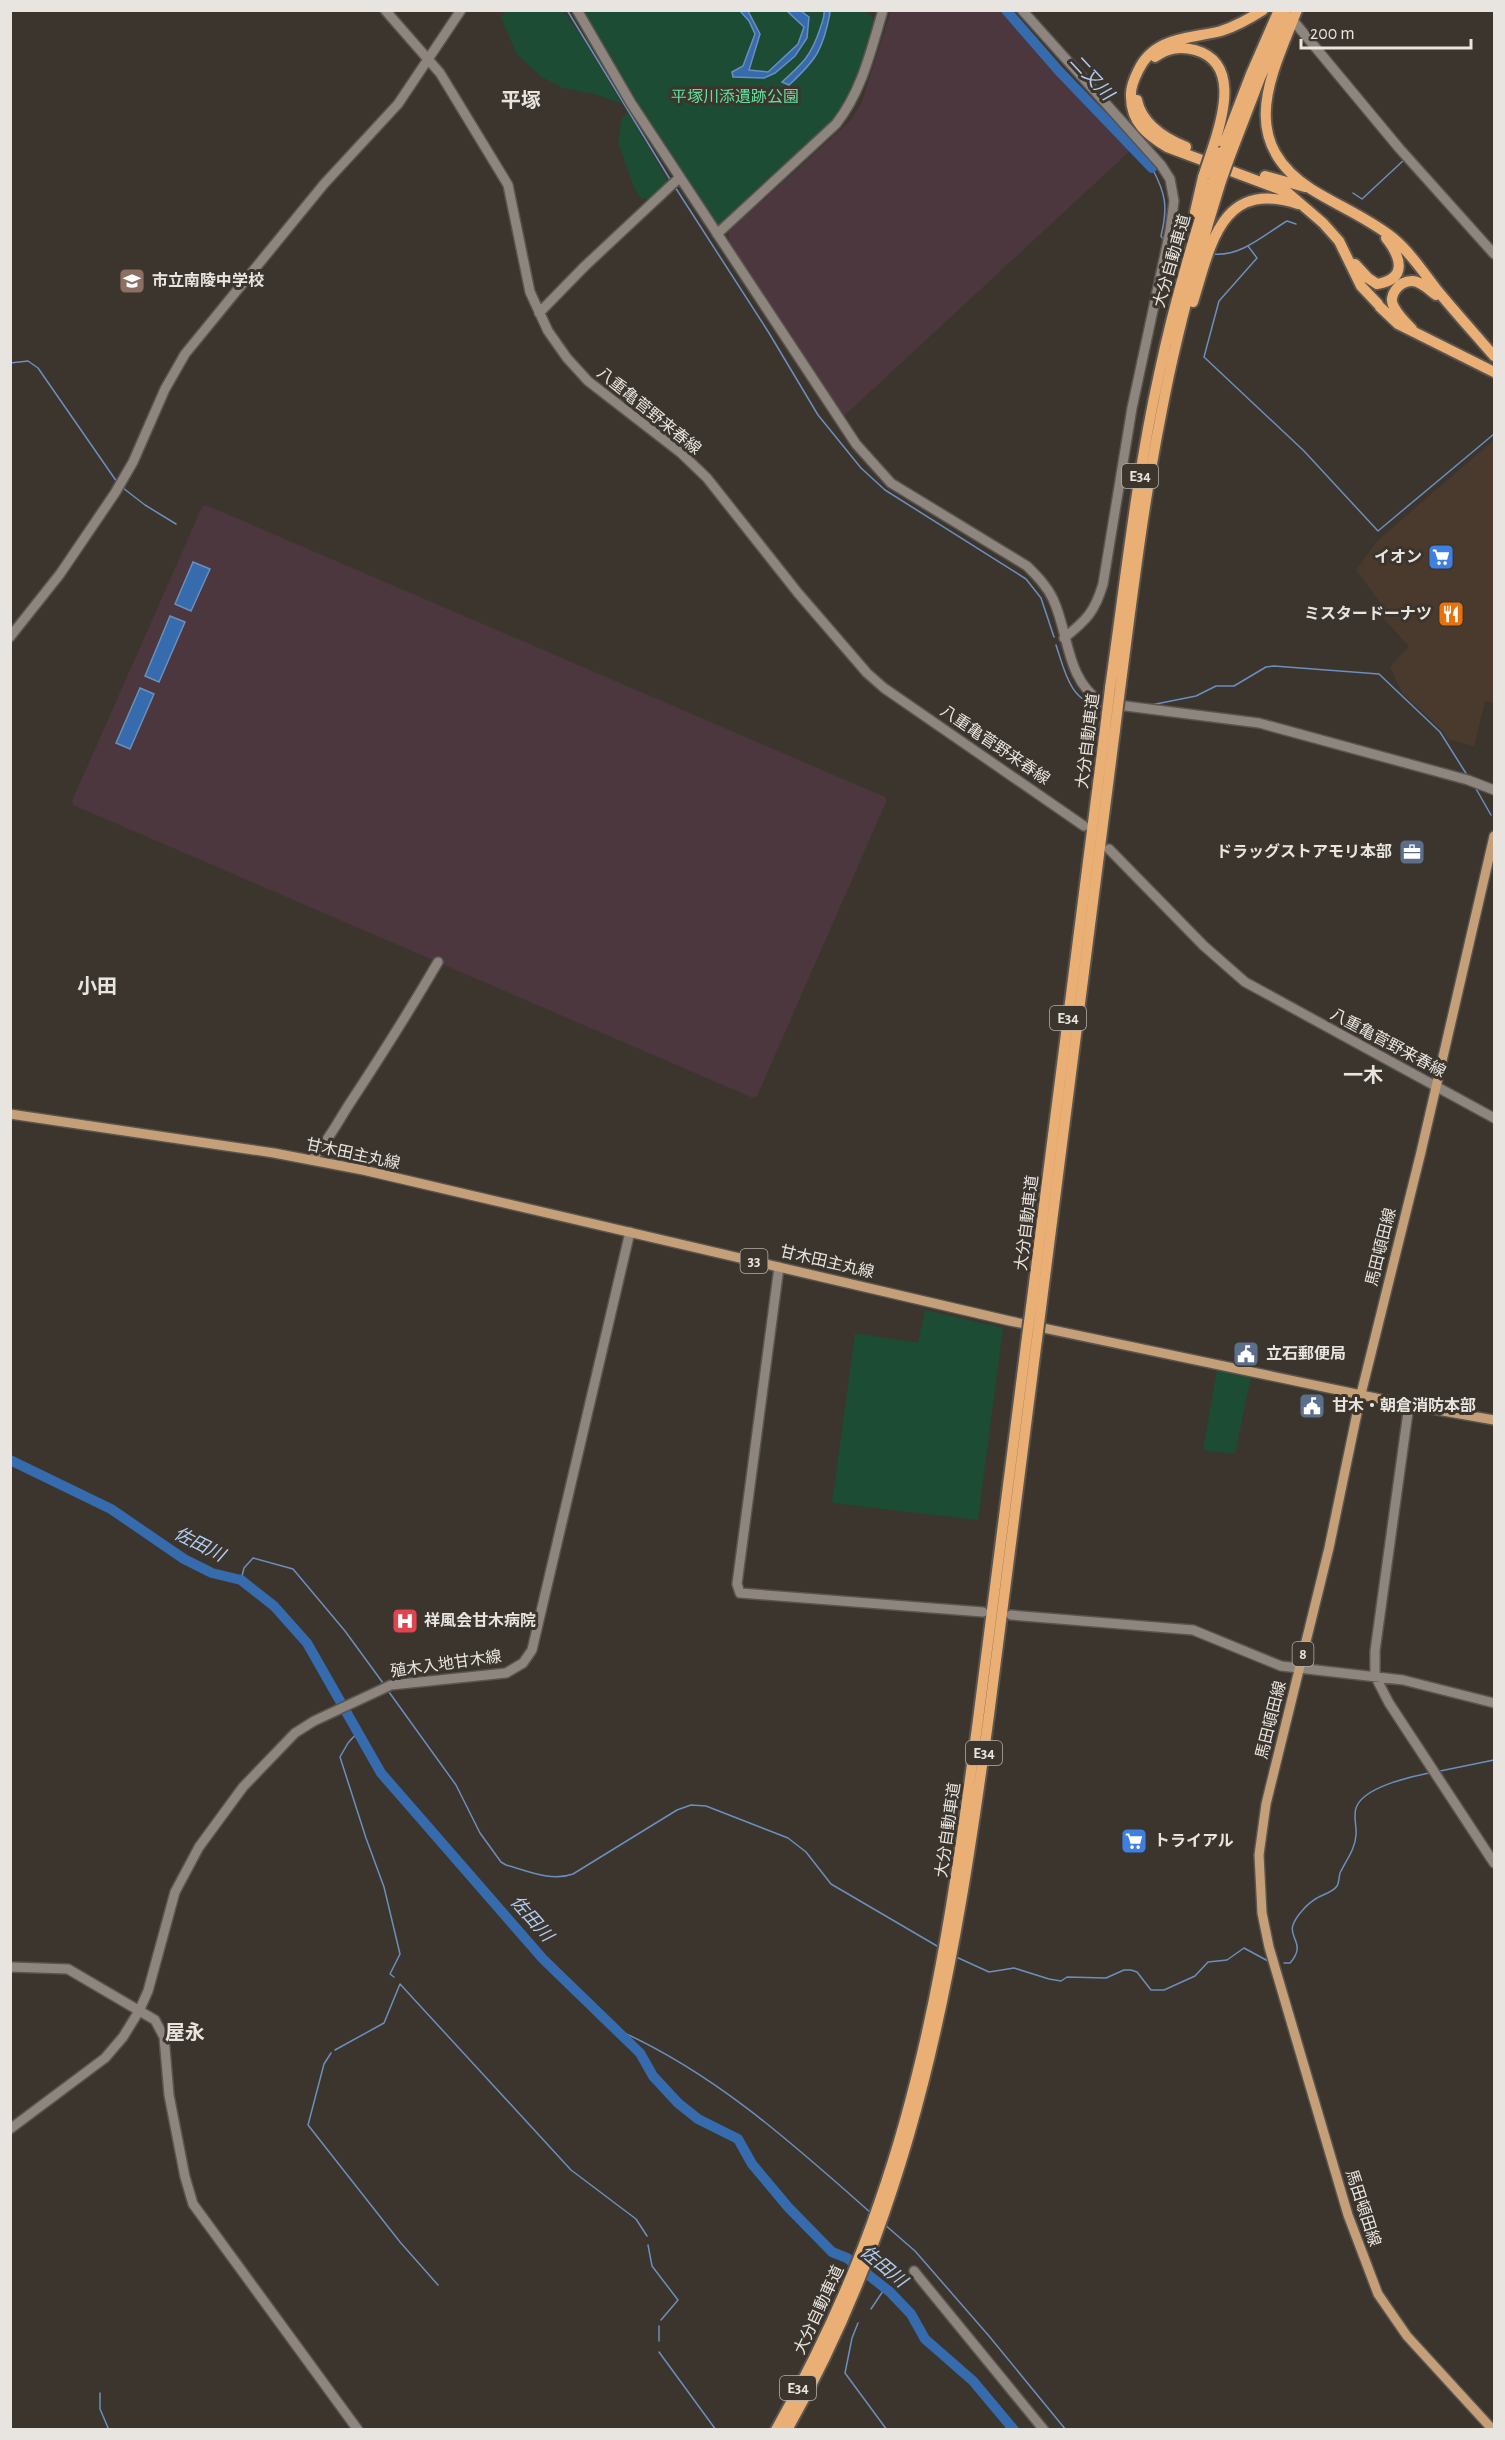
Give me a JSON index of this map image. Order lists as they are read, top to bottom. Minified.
{"streets":{"highway":["大分自動車道","E34"],"main road":["甘木田主丸線","馬田頓田線","33","8"],"street":["八重亀菅野来春線","殖木入地甘木線"]},"crossings":[["八重亀菅野来春線","馬田頓田線"],["甘木田主丸線","馬田頓田線"],["甘木田主丸線","殖木入地甘木線"]],"districts":["平塚","小田","一木","屋永"],"water":["二又川","佐田川"],"parks":["平塚川添遺跡公園"],"places":{"school or university":["市立南陵中学校"],"supermarket":["イオン","トライアル"],"restaurant":["ミスタードーナツ"],"office":["ドラッグストアモリ本部"],"public building":["立石郵便局","甘木・朝倉消防本部"],"hospital":["祥風会甘木病院"]},"scale_bar":"200 m"}
